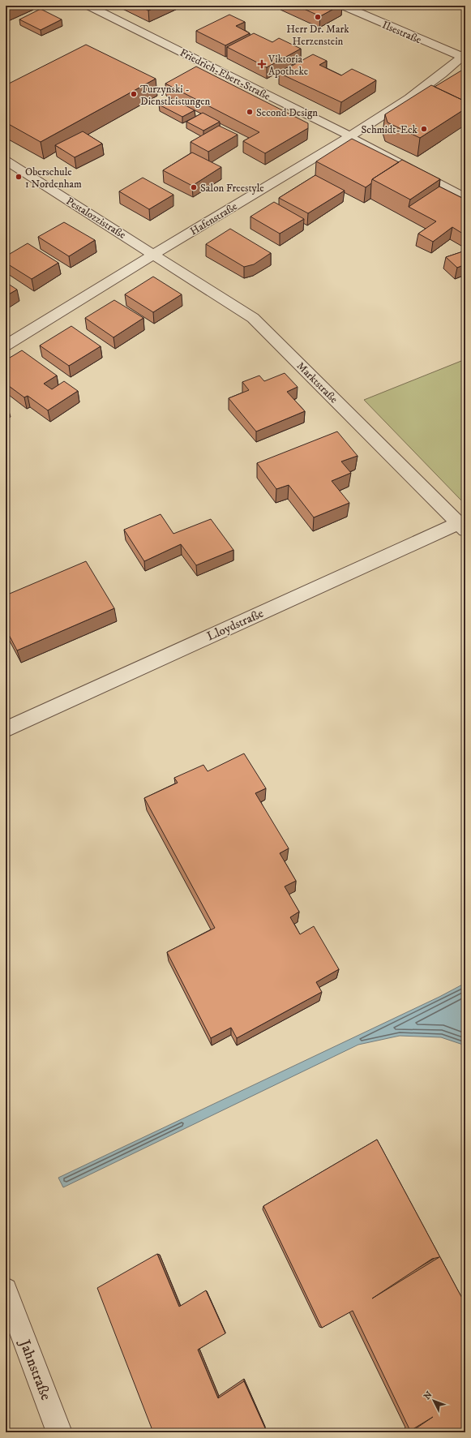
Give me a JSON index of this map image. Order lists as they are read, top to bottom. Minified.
{"streets":{"street":["Ilsestraße","Friedrich-Ebert-Straße","Pestalozzistraße","Hafenstraße","Marktstraße","Lloydstraße","Jahnstraße"]},"crossings":[["Ilsestraße","Hafenstraße"],["Friedrich-Ebert-Straße","Hafenstraße"],["Pestalozzistraße","Hafenstraße"],["Pestalozzistraße","Marktstraße"],["Hafenstraße","Marktstraße"],["Marktstraße","Lloydstraße"]],"places":{"other":["Herr Dr. Mark Herzenstein","Turzynski - Dienstleistungen","Second Design","Schmidt-Eck","Oberschule 1 Nordenham","Salon Freestyle"],"health":["Viktoria Apotheke"]},"north":"top left"}
